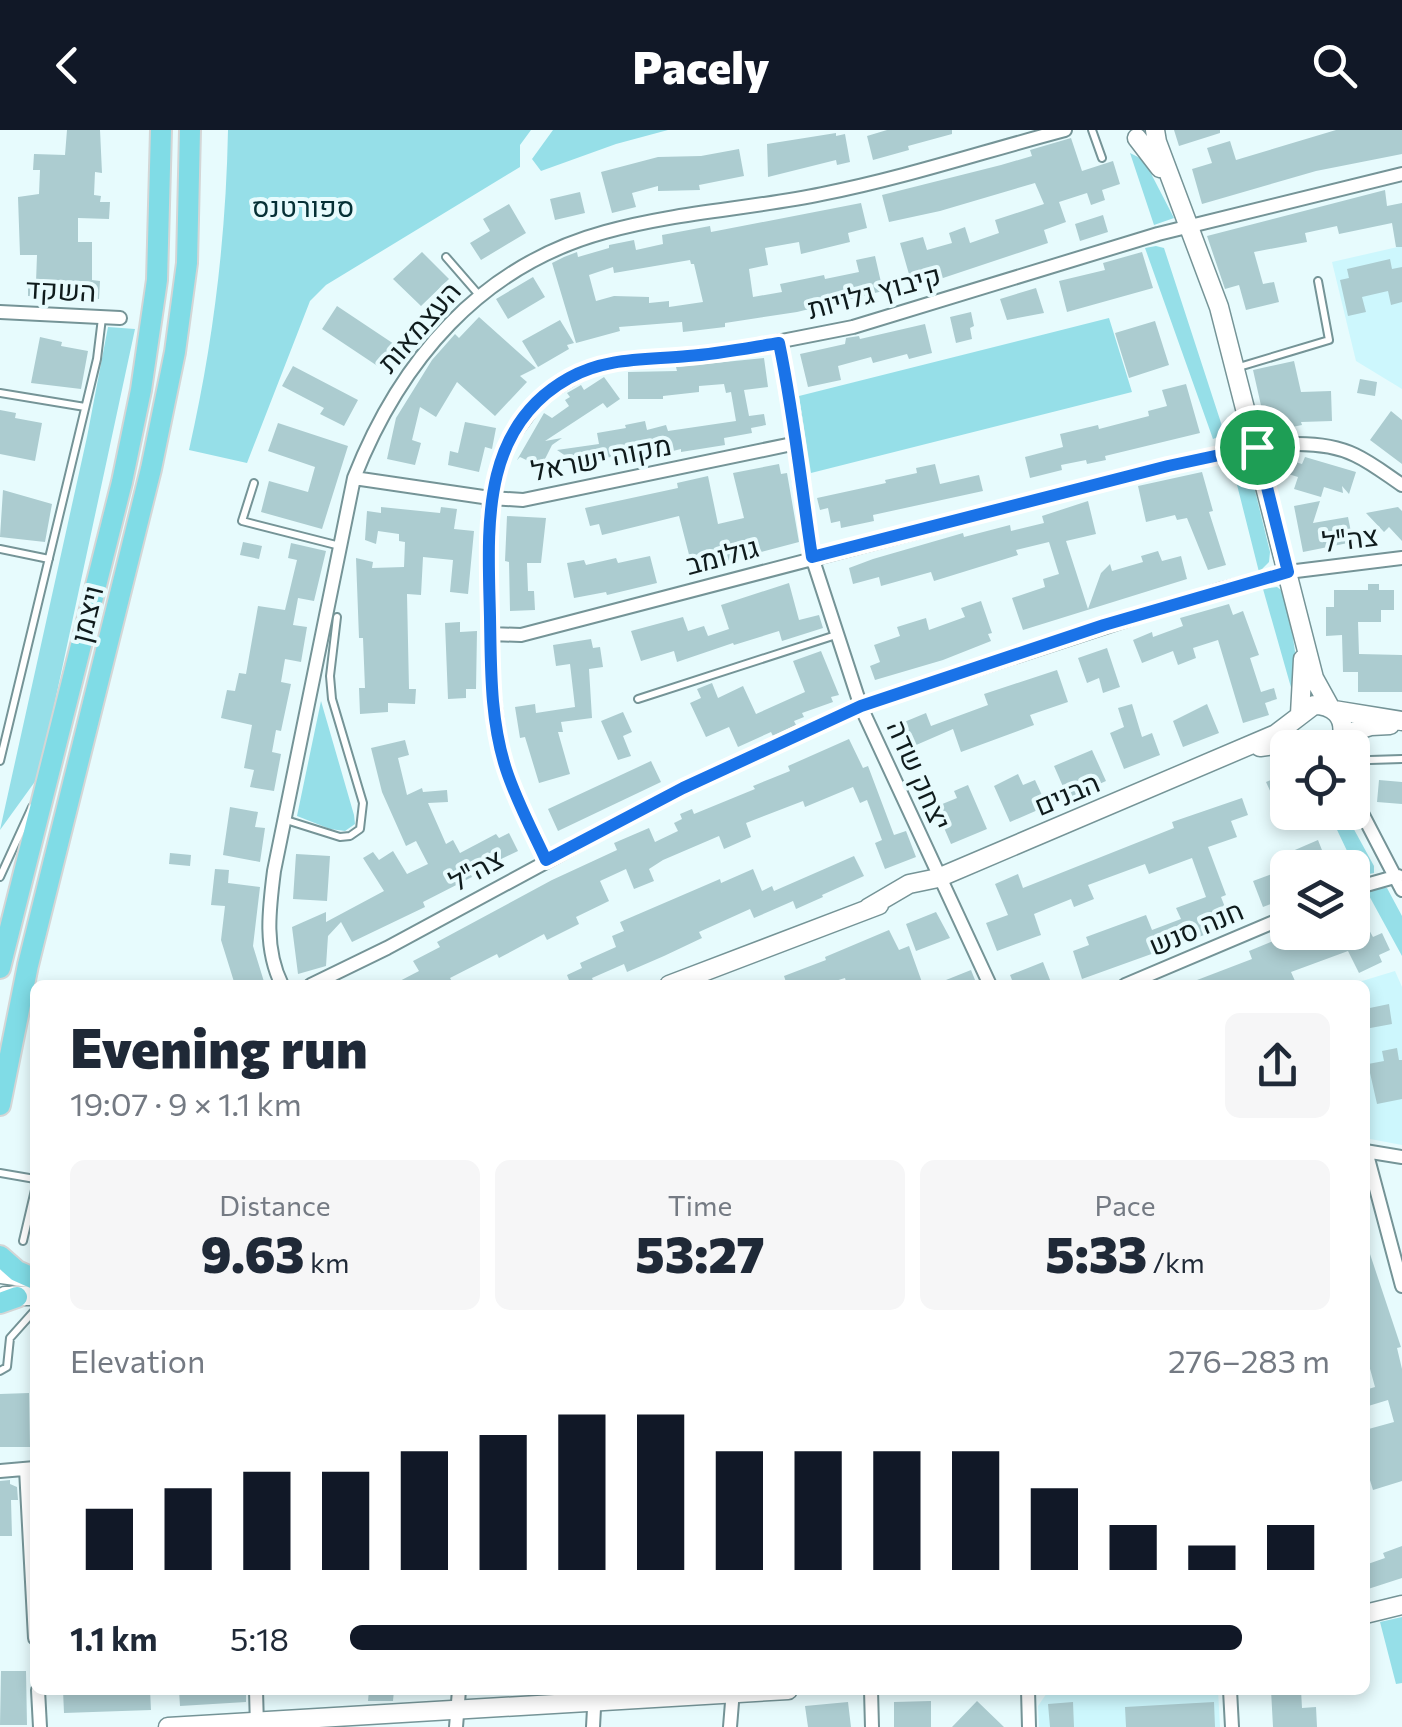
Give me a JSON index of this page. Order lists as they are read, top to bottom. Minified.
{"streets":{"main road":["ויצמן"],"street":["השקד","קיבוץ גלויות","העצמאות","מקוה ישראל","צה\"ל","גולומב","יצחק שדה","הבנים","חנה סנש"]},"crossings":[["קיבוץ גלויות","מקוה ישראל"],["קיבוץ גלויות","צה\"ל"],["קיבוץ גלויות","גולומב"],["קיבוץ גלויות","יצחק שדה"],["העצמאות","מקוה ישראל"],["מקוה ישראל","יצחק שדה"],["צה\"ל","יצחק שדה"],["גולומב","יצחק שדה"],["יצחק שדה","הבנים"]],"parks":["ספורטנס"],"page":{"header":"Pacely","heading":["Evening run","19:07 · 9 × 1.1 km"],"stats":[["Distance","9.63 km"],["Time","53:27"],["Pace","5:33 /km"]],"chart":["Elevation","276–283 m"],"list":[{"name":"1.1 km","note":"5:18"}]}}
